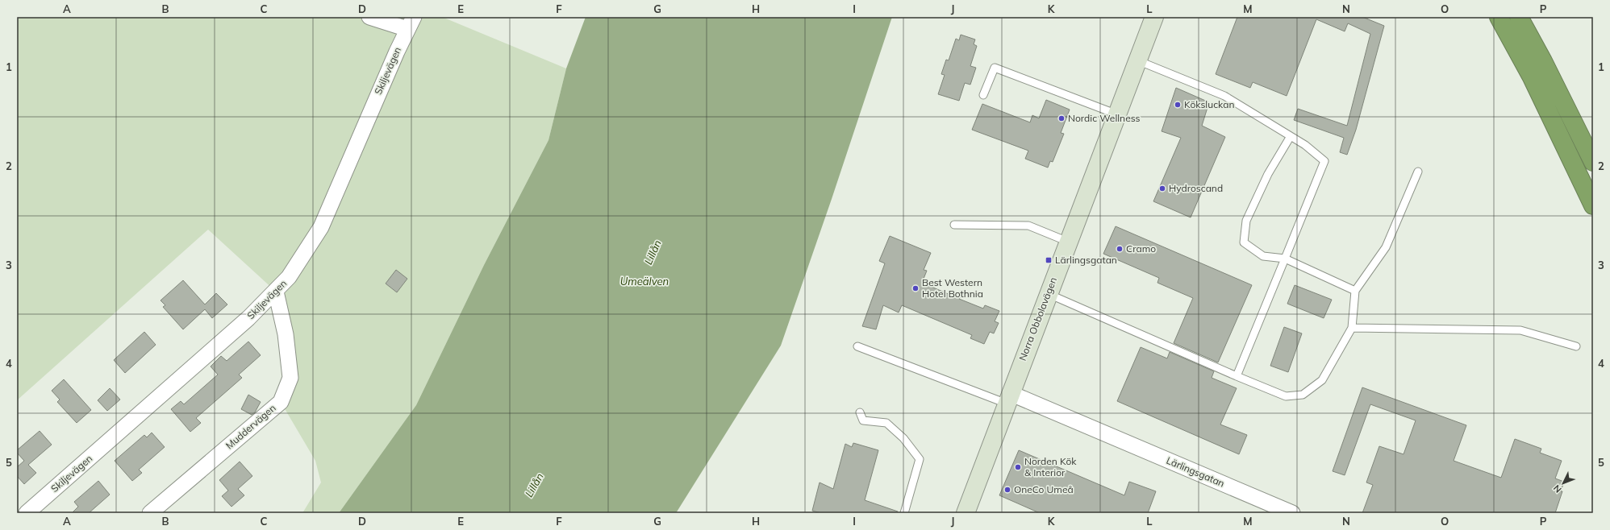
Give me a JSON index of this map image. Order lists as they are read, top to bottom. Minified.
{"streets":{"street":["Skiljevägen","Norra Obbolavägen","Muddervägen","Lärlingsgatan"]},"crossings":[["Skiljevägen","Muddervägen"],["Norra Obbolavägen","Lärlingsgatan"]],"water":["Lillån","Umeälven"],"places":{"other":["Köksluckan","Nordic Wellness","Hydroscand","Cramo","Best Western Hotel Bothnia","Norden Kök & Interior","OneCo Umeå"],"transit":["Lärlingsgatan"]},"north":"bottom left","grid":{"columns":["A","B","C","D","E","F","G","H","I","J","K","L","M","N","O","P"],"rows":["1","2","3","4","5"]}}
